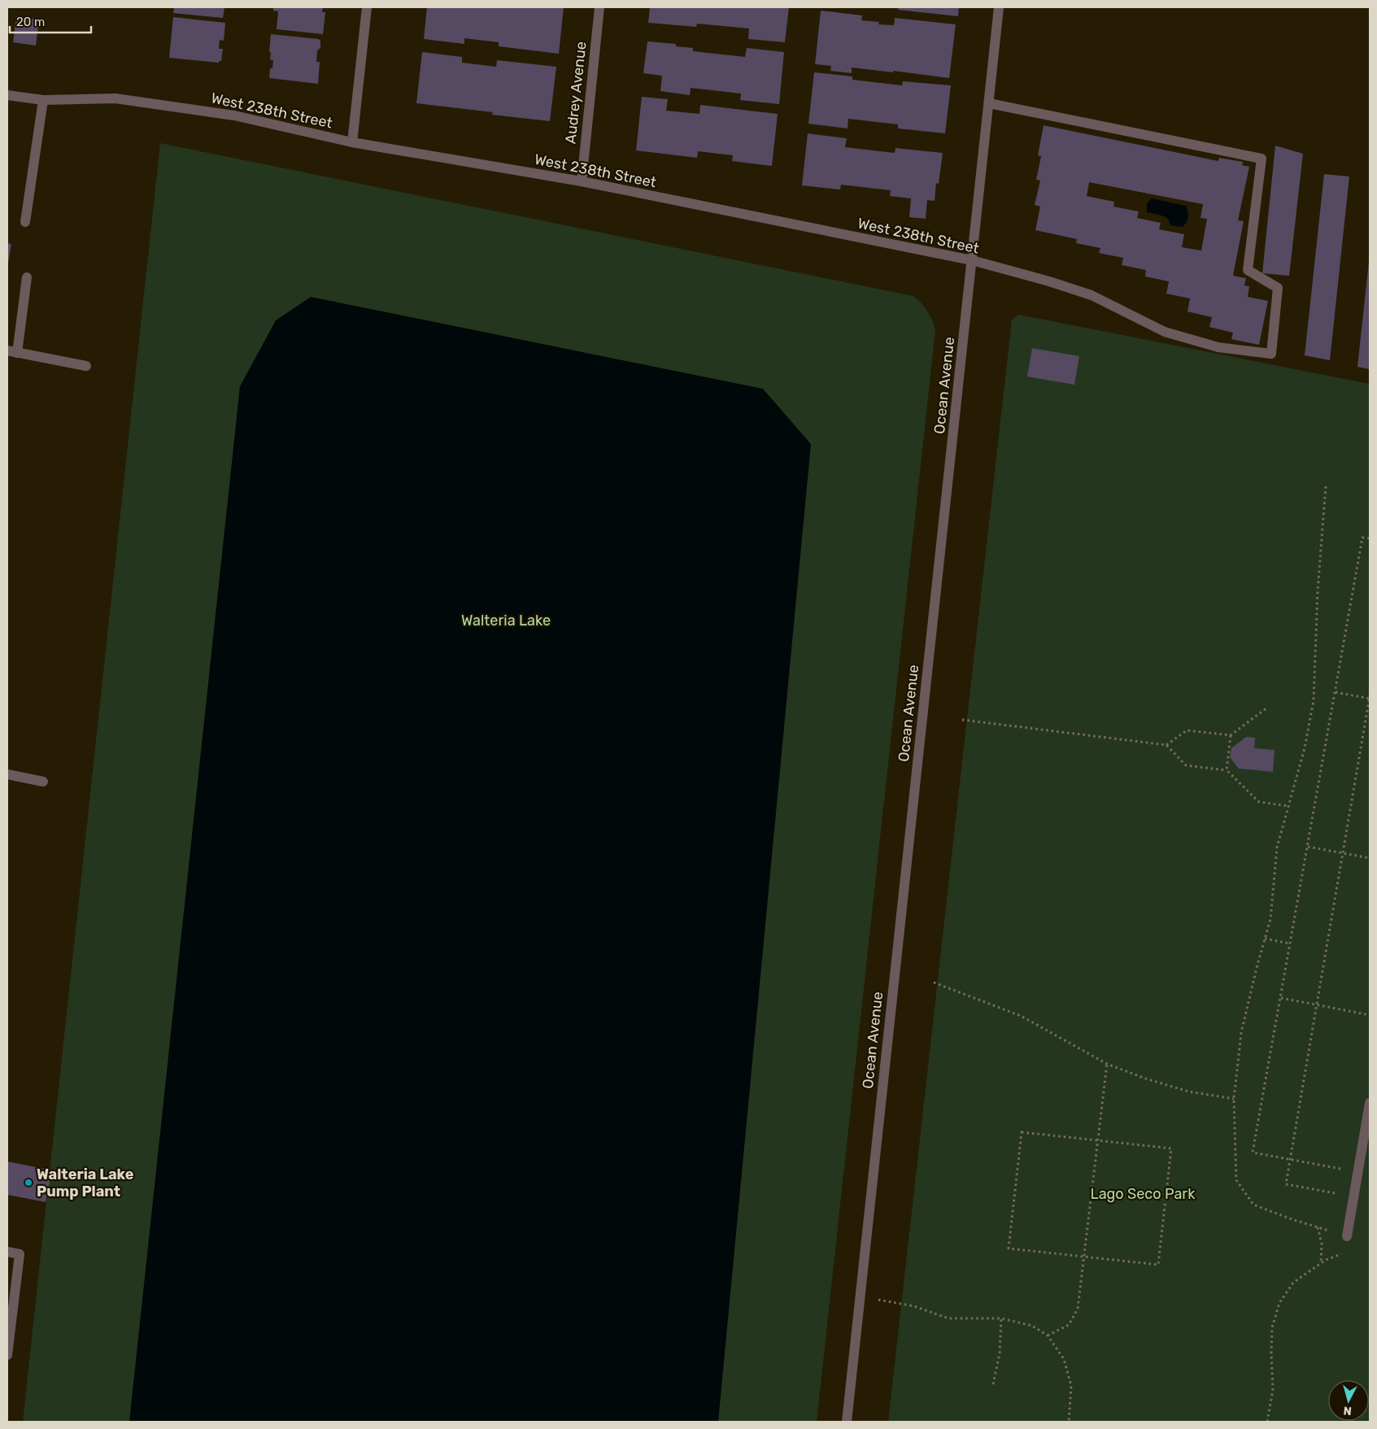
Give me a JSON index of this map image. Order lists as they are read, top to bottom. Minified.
{"streets":{"street":["Audrey Avenue","West 238th Street","Ocean Avenue"]},"crossings":[["Audrey Avenue","West 238th Street"],["West 238th Street","Ocean Avenue"]],"parks":["Walteria Lake","Lago Seco Park"],"places":["Walteria Lake Pump Plant"],"scale_bar":"20 m","north":"bottom"}
